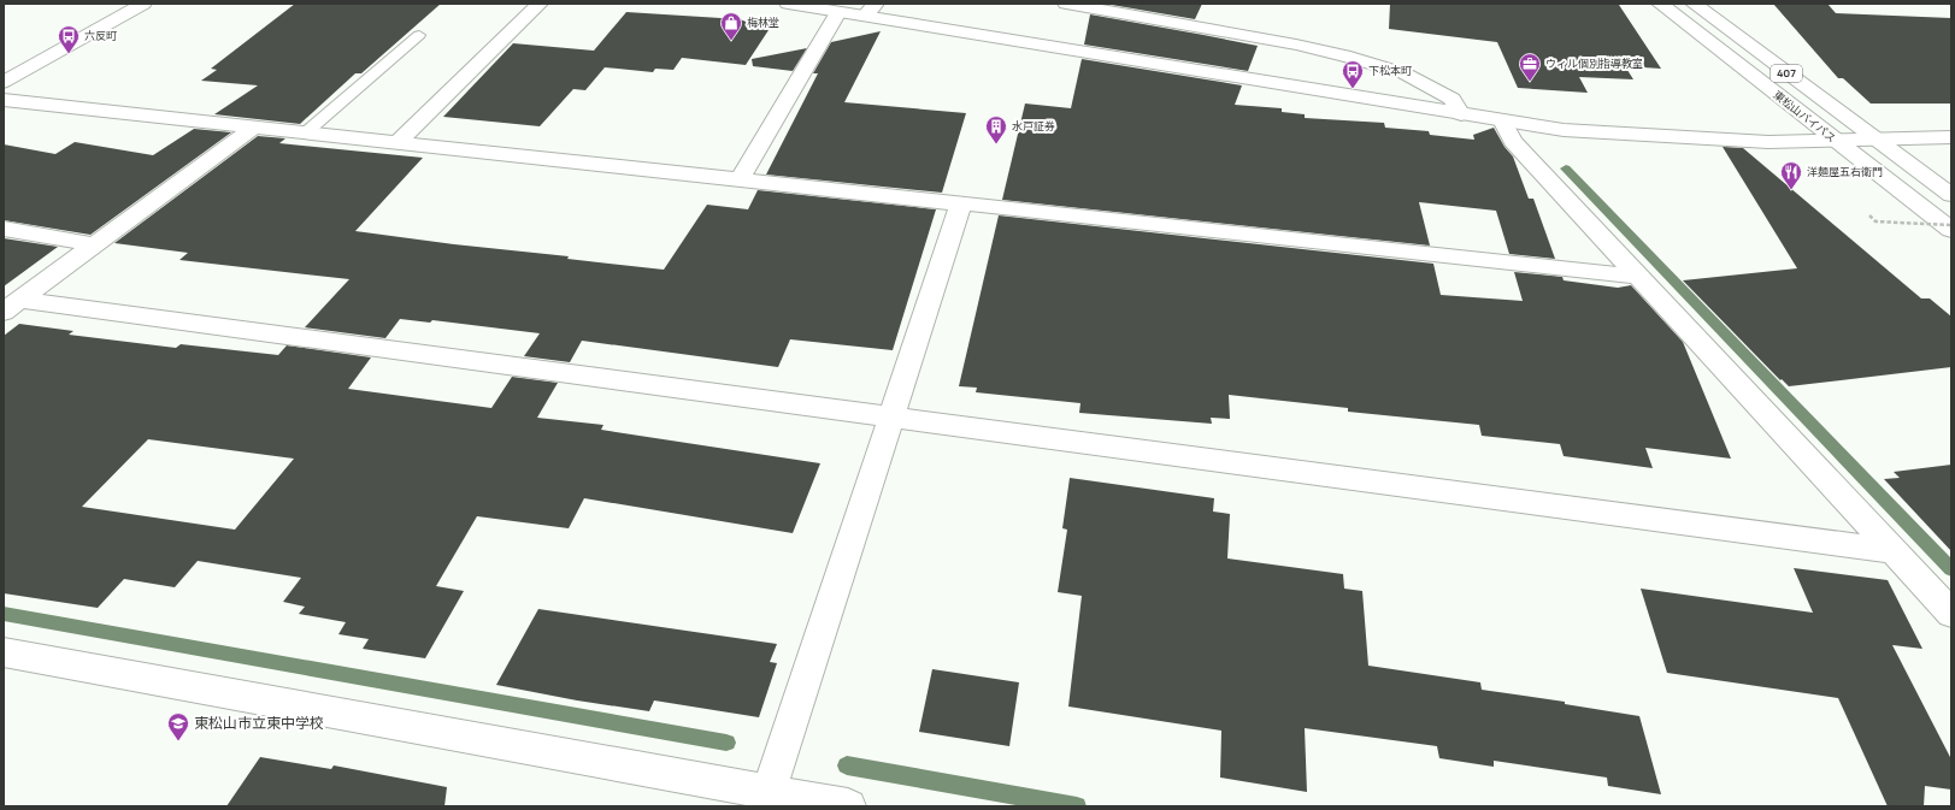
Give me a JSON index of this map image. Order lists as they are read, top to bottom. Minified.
{"streets":{"main road":["407","東松山バイパス"]},"places":{"shop":["梅林堂"],"bus stop":["六反町","下松本町"],"office":["ウィル個別指導教室"],"building":["水戸証券"],"restaurant":["洋麺屋五右衛門"],"school or university":["東松山市立東中学校"]}}
